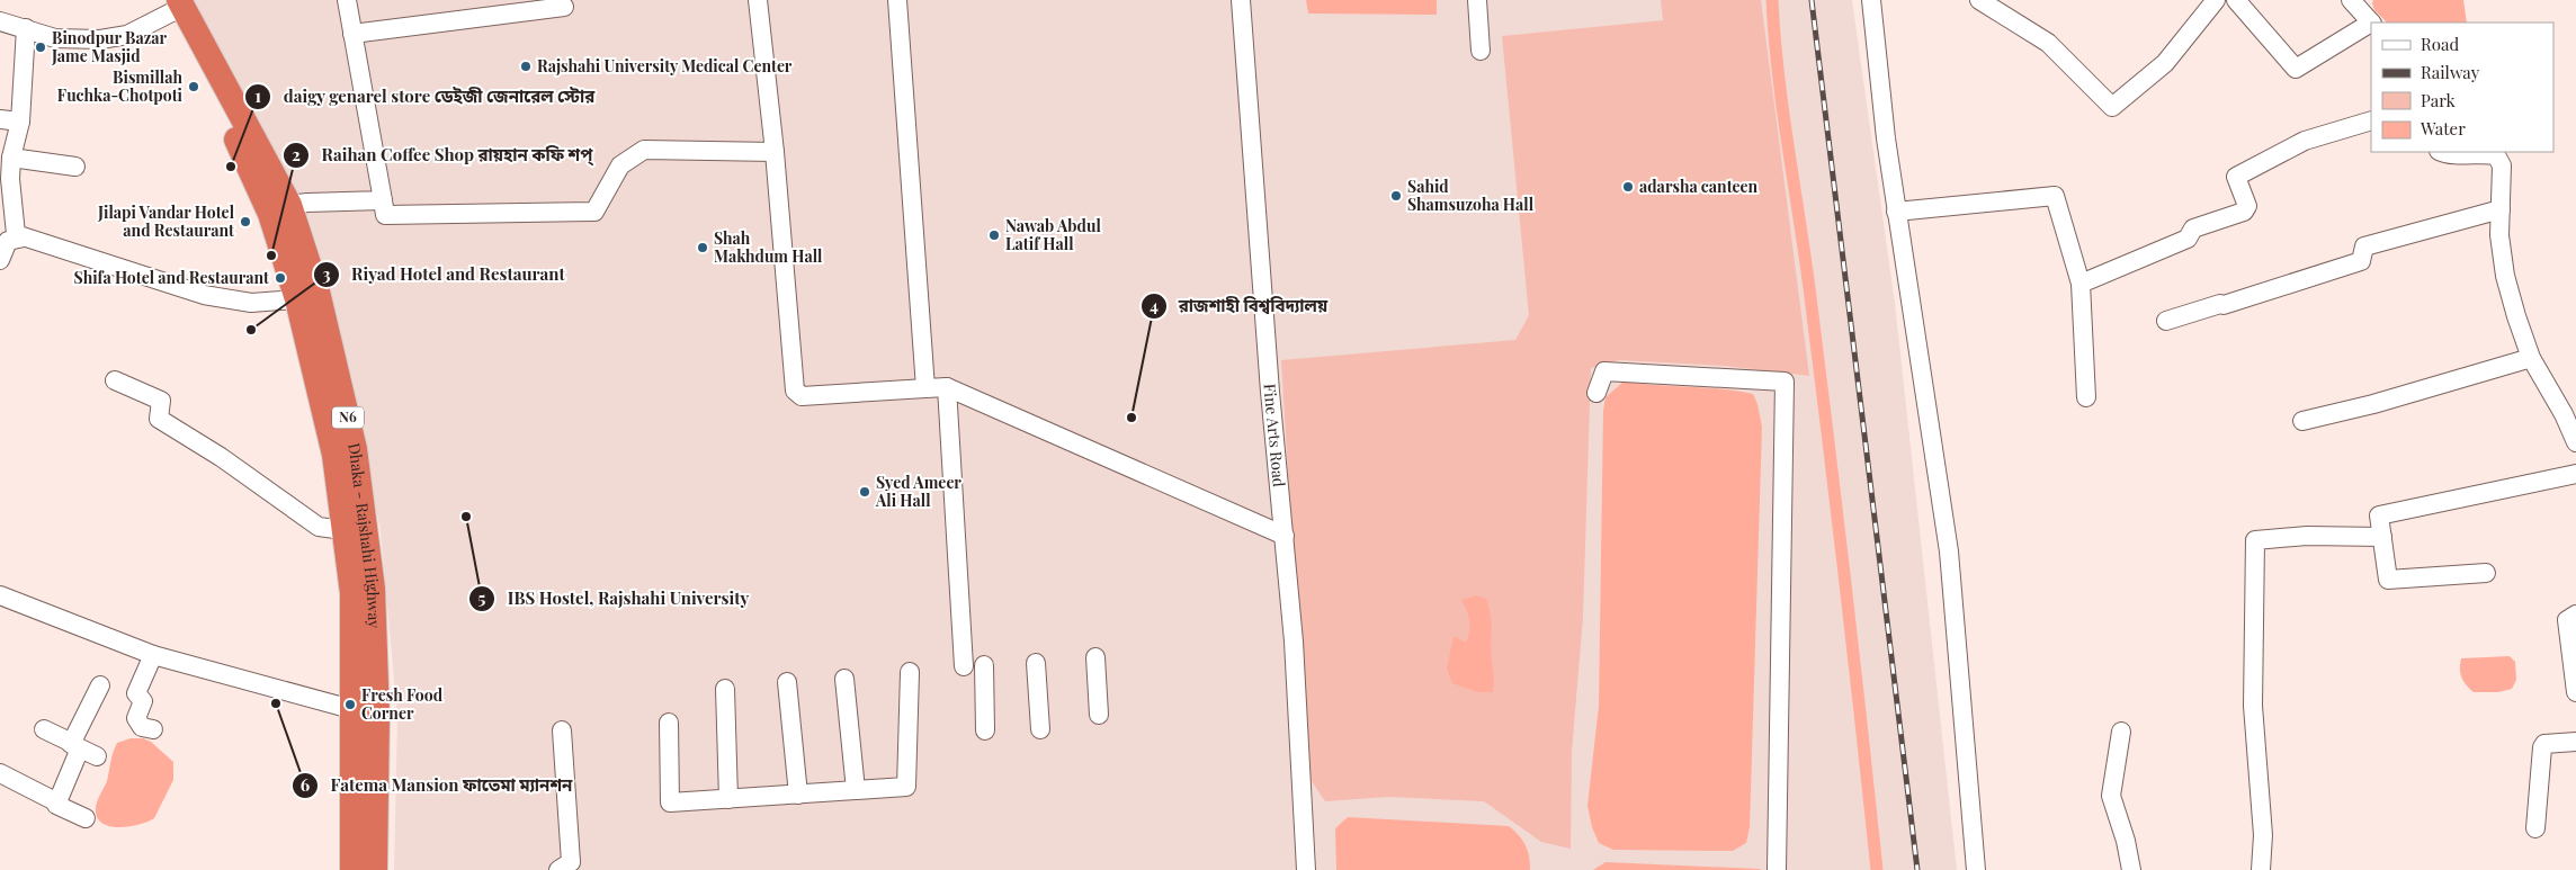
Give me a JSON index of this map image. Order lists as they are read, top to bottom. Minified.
{"streets":{"highway":["N6","Dhaka - Rajshahi Highway"],"street":["Fine Arts Road"]},"places":["Binodpur Bazar Jame Masjid","Rajshahi University Medical Center","Bismillah Fuchka-Chotpoti","daigy genarel store ডেইজী জেনারেল স্টোর","adarsha canteen","Sahid Shamsuzoha Hall","Jilapi Vandar Hotel and Restaurant","Nawab Abdul Latif Hall","Shah Makhdum Hall","Raihan Coffee Shop রায়হান কফি শপ্","Shifa Hotel and Restaurant","Riyad Hotel and Restaurant","রাজশাহী বিশ্ববিদ্যালয়","Syed Ameer Ali Hall","IBS Hostel, Rajshahi University","Fatema Mansion ফাতেমা ম্যানশন","Fresh Food Corner"],"legend":["Road","Railway","Park","Water"]}
